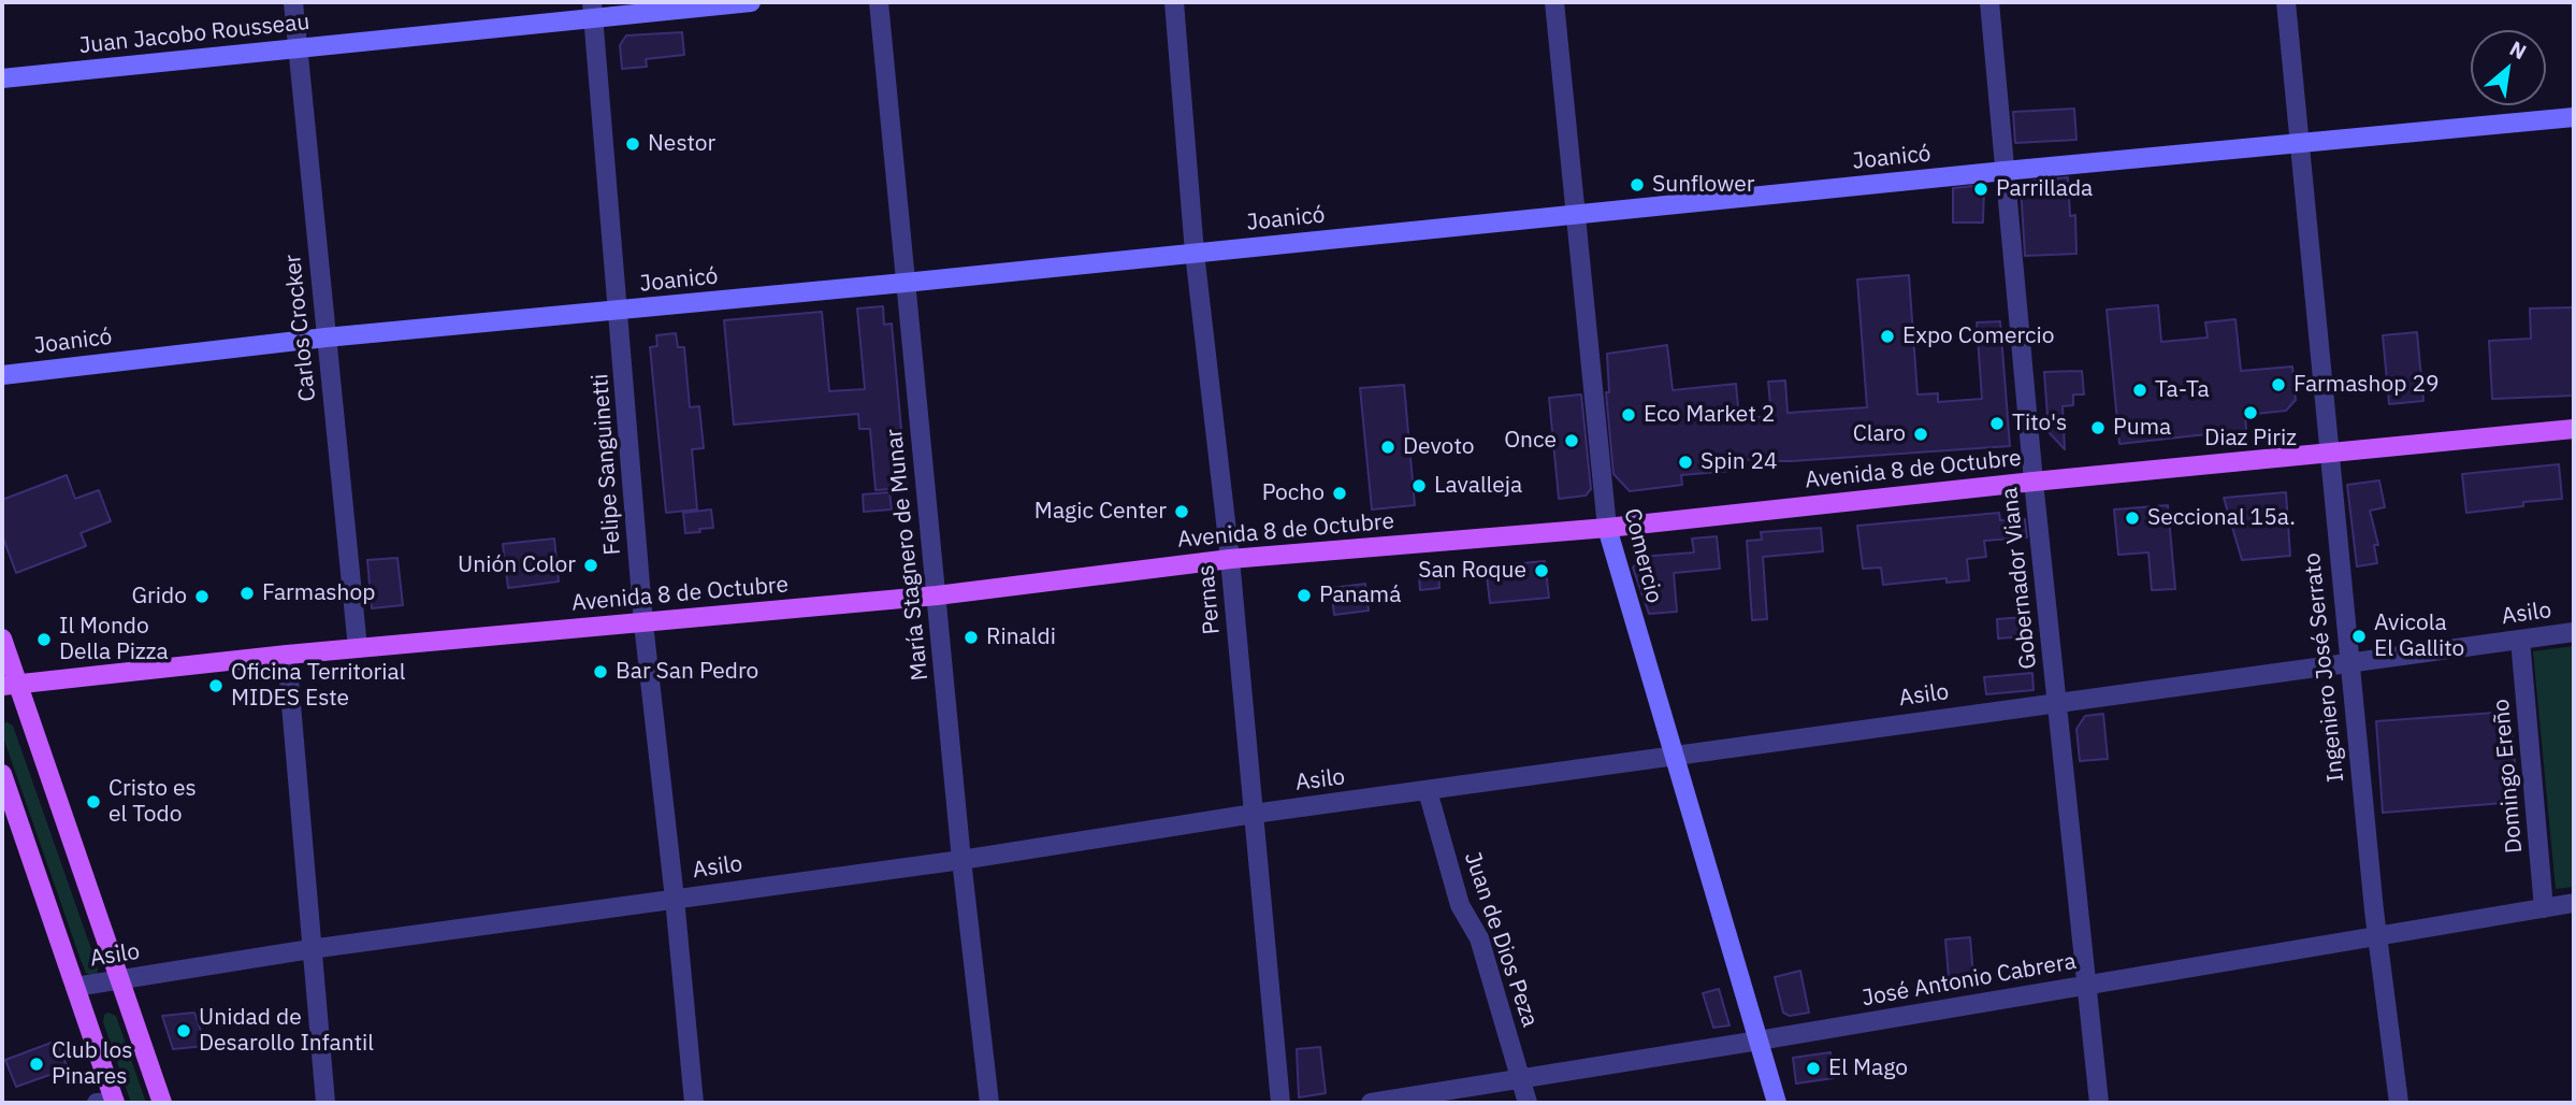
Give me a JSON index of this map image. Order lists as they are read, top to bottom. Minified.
{"streets":{"main road":["Avenida 8 de Octubre"],"street":["Juan Jacobo Rousseau","Joanicó","Carlos Crocker","Felipe Sanguinetti","María Stagnero de Munar","Comercio","Gobernador Viana","Pernas","Asilo","Ingeniero José Serrato","Domingo Ereño","Juan de Dios Peza","José Antonio Cabrera"]},"crossings":[["Juan Jacobo Rousseau","Carlos Crocker"],["Juan Jacobo Rousseau","Felipe Sanguinetti"],["Joanicó","Carlos Crocker"],["Joanicó","Felipe Sanguinetti"],["Joanicó","María Stagnero de Munar"],["Joanicó","Comercio"],["Joanicó","Gobernador Viana"],["Joanicó","Pernas"],["Joanicó","Ingeniero José Serrato"],["Carlos Crocker","Avenida 8 de Octubre"],["Felipe Sanguinetti","Avenida 8 de Octubre"],["Felipe Sanguinetti","Asilo"],["Avenida 8 de Octubre","María Stagnero de Munar"],["Avenida 8 de Octubre","Comercio"],["Avenida 8 de Octubre","Gobernador Viana"],["Avenida 8 de Octubre","Pernas"],["Avenida 8 de Octubre","Ingeniero José Serrato"],["María Stagnero de Munar","Asilo"],["Comercio","Asilo"],["Comercio","José Antonio Cabrera"],["Gobernador Viana","Asilo"],["Gobernador Viana","José Antonio Cabrera"],["Pernas","Asilo"],["Asilo","Ingeniero José Serrato"],["Asilo","Domingo Ereño"],["Asilo","Juan de Dios Peza"],["Ingeniero José Serrato","José Antonio Cabrera"],["Domingo Ereño","José Antonio Cabrera"],["Juan de Dios Peza","José Antonio Cabrera"]],"places":["Nestor","Sunflower","Parrillada","Expo Comercio","Farmashop 29","Ta-Ta","Diaz Piriz","Eco Market 2","Tito's","Puma","Claro","Once","Devoto","Spin 24","Lavalleja","Pocho","Magic Center","Seccional 15a.","Unión Color","San Roque","Farmashop","Panamá","Grido","Avicola El Gallito","Rinaldi","Il Mondo Della Pizza","Bar San Pedro","Oficina Territorial MIDES Este","Cristo es el Todo","Unidad de Desarollo Infantil","Club los Pinares","El Mago"],"north":"top right"}
